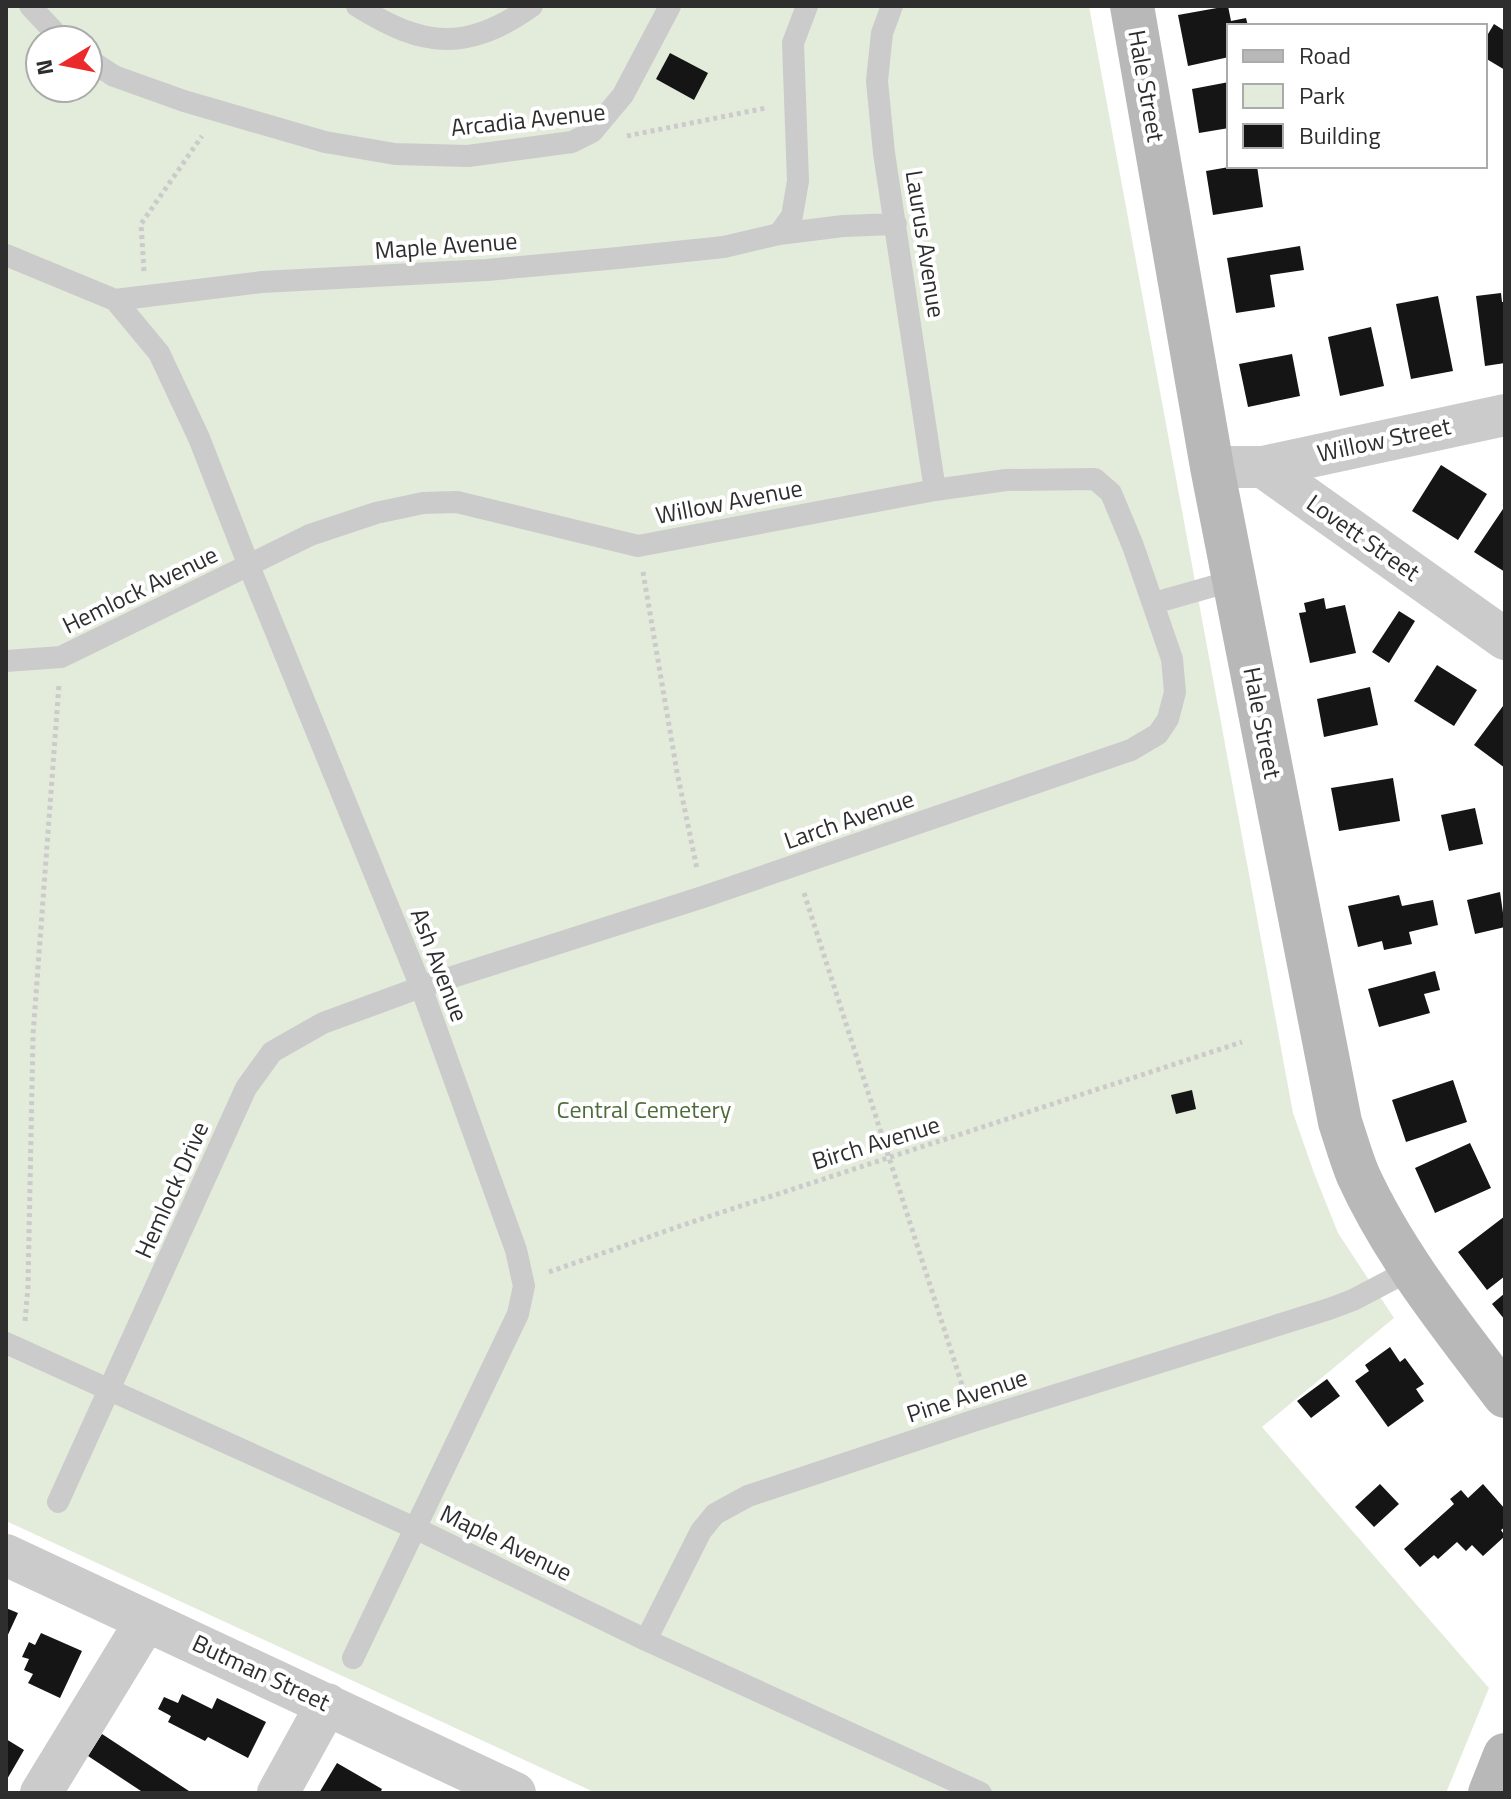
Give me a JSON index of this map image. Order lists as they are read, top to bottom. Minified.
{"streets":{"main road":["Hale Street"],"street":["Willow Street","Lovett Street","Butman Street"],"lane":["Arcadia Avenue","Laurus Avenue","Maple Avenue","Willow Avenue","Hemlock Avenue","Larch Avenue","Ash Avenue","Hemlock Drive","Pine Avenue"],"path":["Birch Avenue"]},"crossings":[["Hale Street","Pine Avenue"],["Laurus Avenue","Maple Avenue"],["Laurus Avenue","Willow Avenue"],["Maple Avenue","Ash Avenue"],["Maple Avenue","Hemlock Drive"],["Maple Avenue","Pine Avenue"],["Willow Street","Lovett Street"],["Willow Avenue","Hemlock Avenue"],["Willow Avenue","Larch Avenue"],["Willow Avenue","Ash Avenue"],["Hemlock Avenue","Ash Avenue"],["Larch Avenue","Ash Avenue"],["Larch Avenue","Hemlock Drive"],["Ash Avenue","Birch Avenue"],["Ash Avenue","Hemlock Drive"]],"parks":["Central Cemetery"],"legend":["Road","Park","Building"],"north":"left"}
